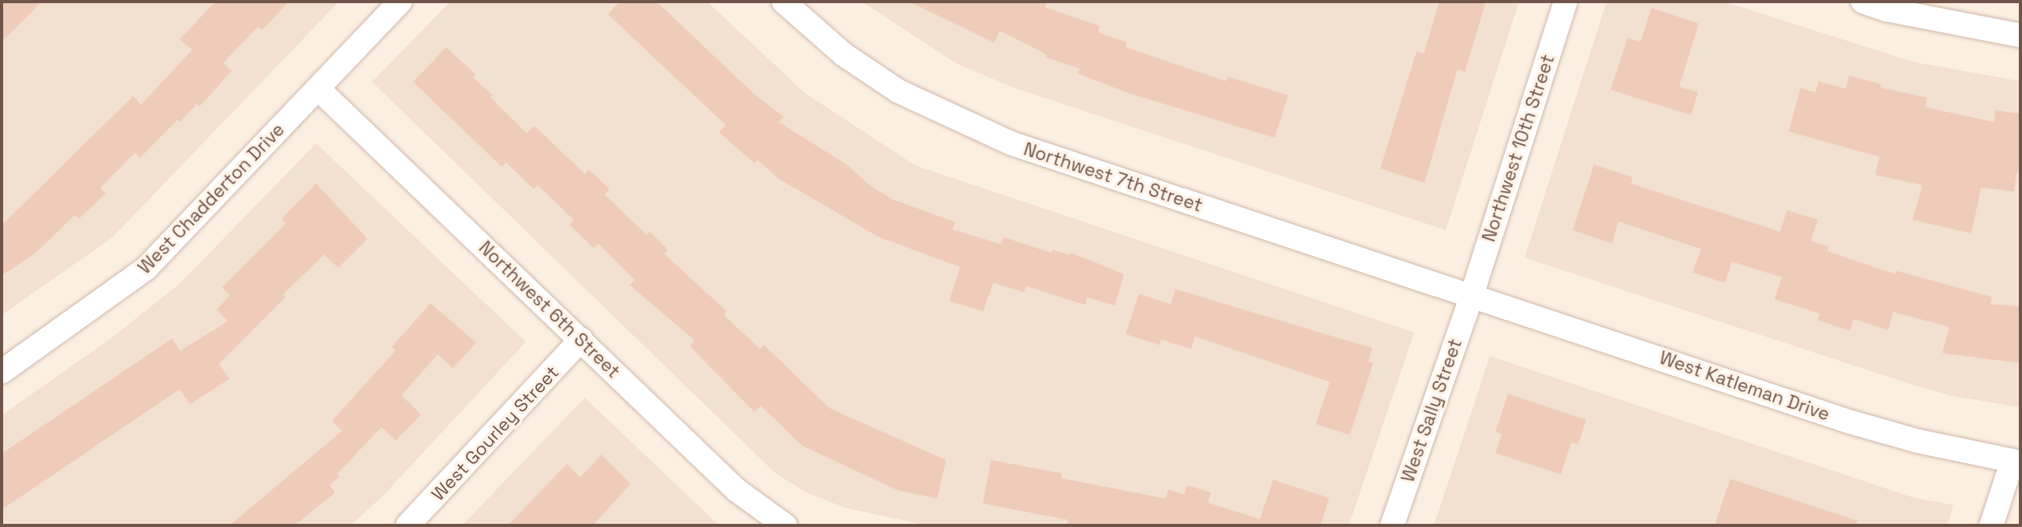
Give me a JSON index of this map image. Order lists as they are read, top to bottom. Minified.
{"streets":{"street":["Northwest 10th Street","Northwest 7th Street","West Chadderton Drive","Northwest 6th Street","West Katleman Drive","West Sally Street","West Gourley Street"]},"crossings":[["Northwest 10th Street","Northwest 7th Street"],["Northwest 10th Street","West Katleman Drive"],["Northwest 10th Street","West Sally Street"],["Northwest 7th Street","West Katleman Drive"],["Northwest 7th Street","West Sally Street"],["West Chadderton Drive","Northwest 6th Street"],["Northwest 6th Street","West Gourley Street"],["West Katleman Drive","West Sally Street"]]}
